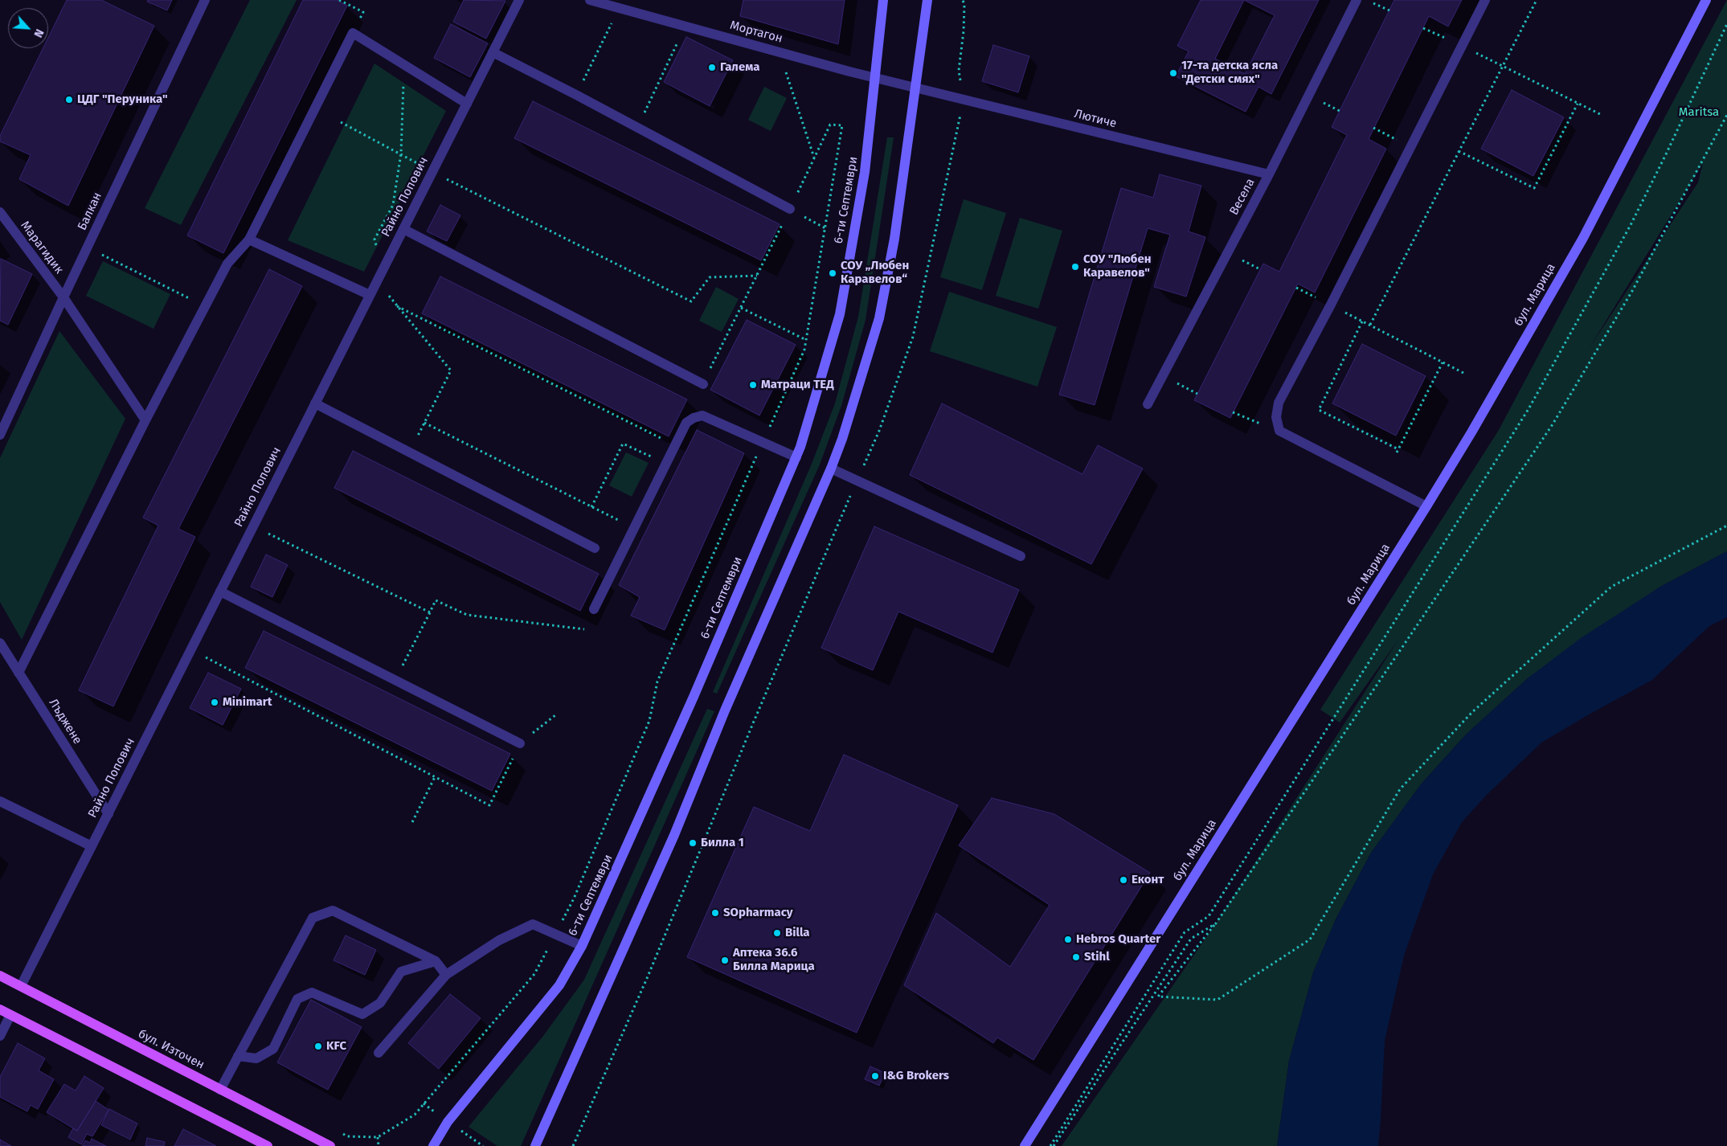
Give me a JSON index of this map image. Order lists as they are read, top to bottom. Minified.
{"streets":{"main road":["6-ти Септември","бул. Марица","бул. Източен"],"street":["Мортагон","Лютиче","Райно Попович","Весела","Балкан","Марагидик","Лъджене"]},"crossings":[["Мортагон","Лютиче"],["Мортагон","6-ти Септември"],["Лютиче","Весела"],["Райно Попович","Лъджене"],["Райно Попович","бул. Източен"],["Балкан","Марагидик"]],"parks":["Maritsa"],"places":["Галема","17-та детска ясла \"Детски смях\"","ЦДГ \"Перуника\"","СОУ \"Любен Каравелов\"","СОУ „Любен Каравелов“","Матраци ТЕД","Minimart","Билла 1","Еконт","SOpharmacy","Billa","Hebros Quarter","Stihl","Аптека 36.6 Билла Марица","KFC","I&G Brokers"],"north":"bottom right"}
